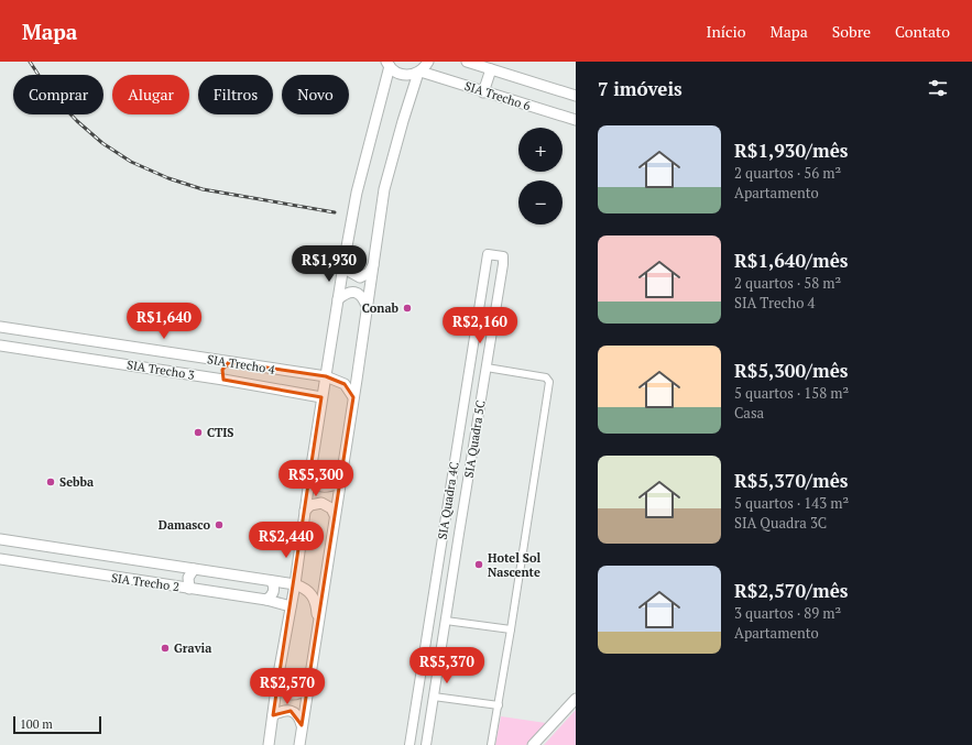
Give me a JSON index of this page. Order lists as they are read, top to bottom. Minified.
{"streets":{"main road":["SIA Trecho 6","SIA Trecho 4","SIA Trecho 3","SIA Trecho 2"],"street":["SIA Quadra 5C","SIA Quadra 4C"]},"crossings":[["SIA Quadra 5C","SIA Quadra 4C"]],"places":["Conab","CTIS","Sebba","Damasco","Hotel Sol Nascente","Gravia"],"scale_bar":"100 m","page":{"header":"Mapa","nav":["Início","Mapa","Sobre","Contato"],"heading":"7 imóveis","chip":["Comprar","Alugar","Filtros","Novo"],"list":[{"name":"R$1,930/mês","note":"2 quartos · 56 m² · Apartamento"},{"name":"R$1,640/mês","note":"2 quartos · 58 m² · SIA Trecho 4"},{"name":"R$5,300/mês","note":"5 quartos · 158 m² · Casa"},{"name":"R$5,370/mês","note":"5 quartos · 143 m² · SIA Quadra 3C"},{"name":"R$2,570/mês","note":"3 quartos · 89 m² · Apartamento"}],"map_buttons":["+","−"],"price":["R$1,930","R$1,640","R$2,160","R$5,300","R$2,440","R$5,370","R$2,570"],"scale":"100 m"}}
